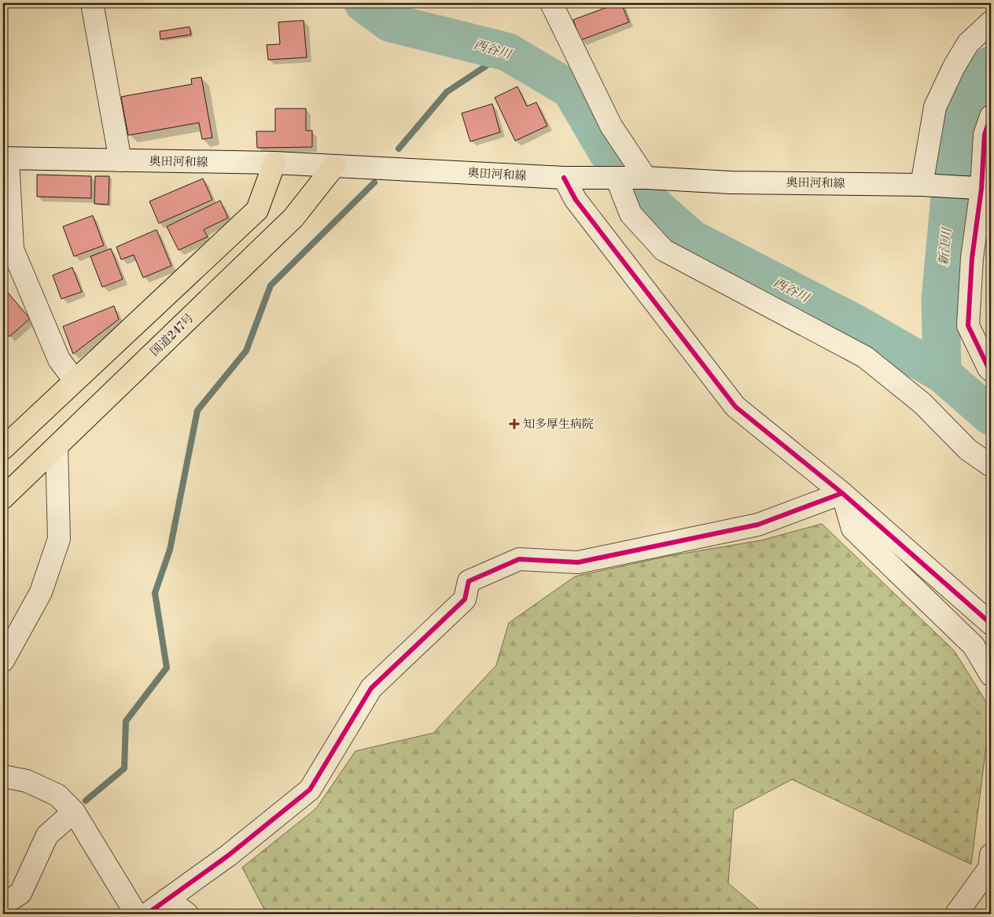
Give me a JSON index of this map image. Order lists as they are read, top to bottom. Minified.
{"streets":{"highway":["国道247号"],"street":["奥田河和線"]},"crossings":[["奥田河和線","国道247号"]],"water":["西谷川","新江川"],"places":{"health":["知多厚生病院"]}}
